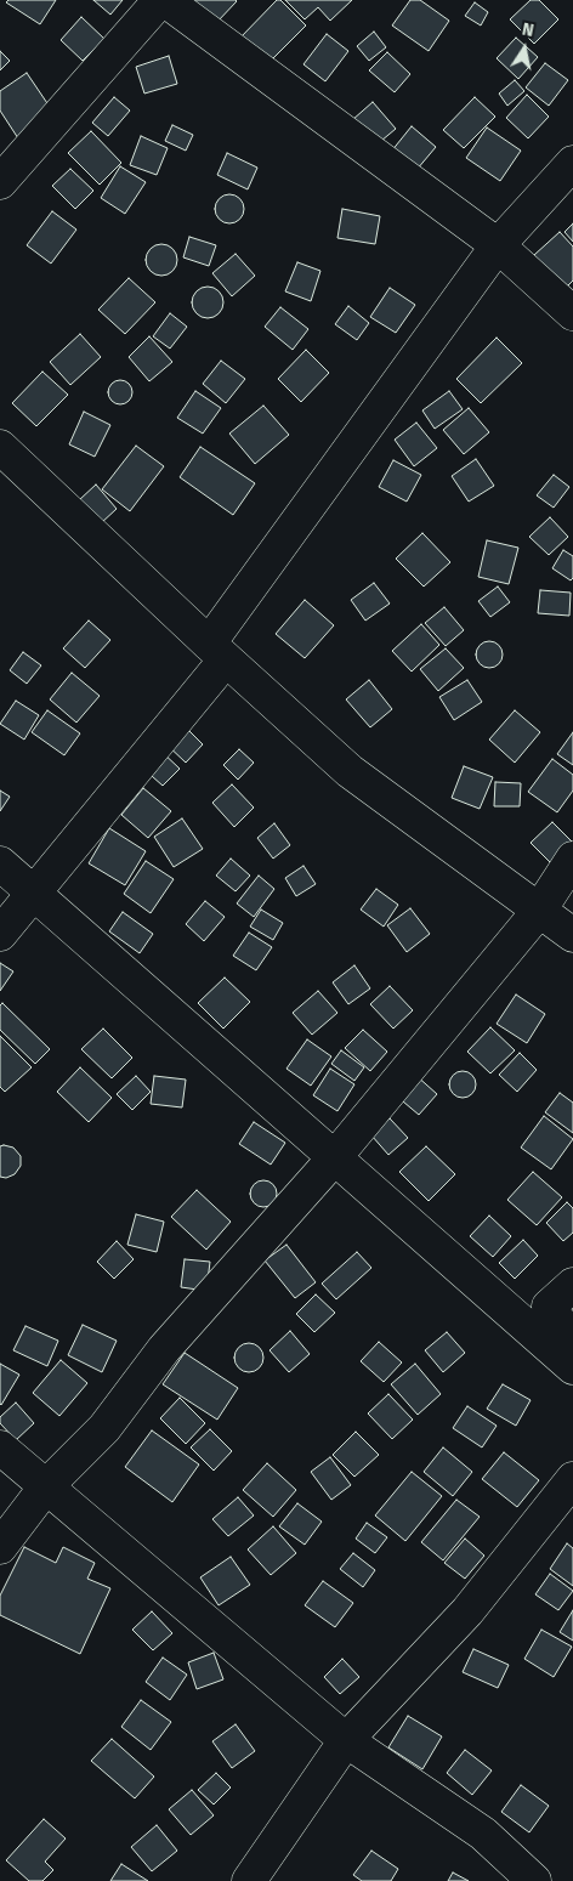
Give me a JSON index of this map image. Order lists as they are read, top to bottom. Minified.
{"north":"top"}
